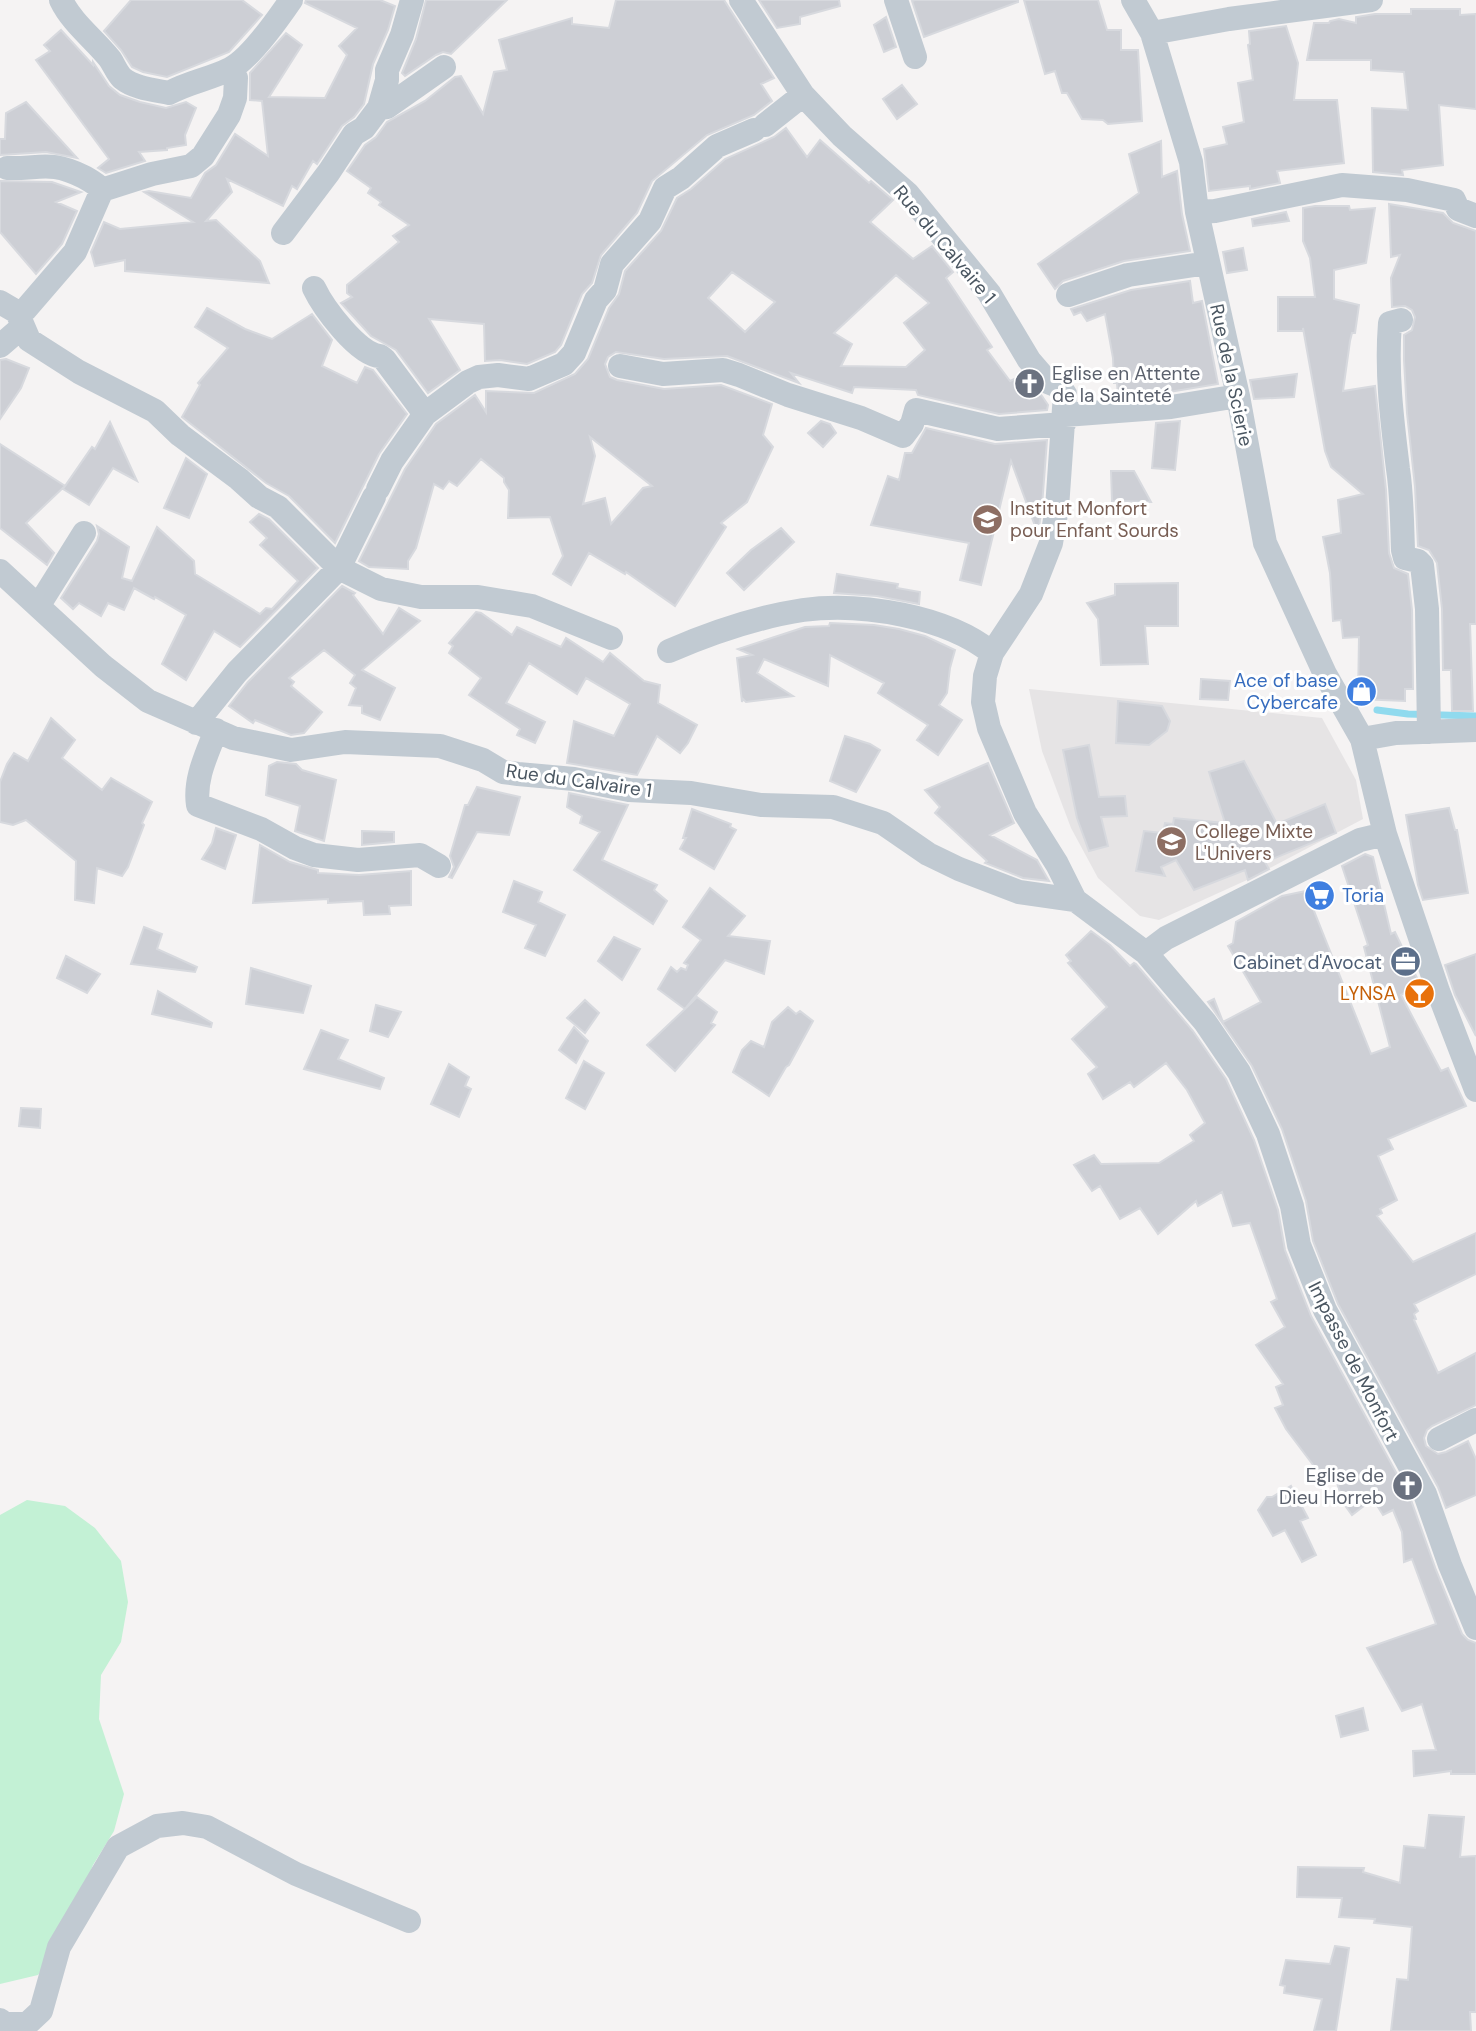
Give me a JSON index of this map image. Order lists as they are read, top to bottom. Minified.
{"streets":{"street":["Rue du Calvaire 1","Rue de la Scierie","Impasse de Monfort"]},"crossings":[["Rue du Calvaire 1","Impasse de Monfort"]],"places":{"church":["Eglise en Attente de la Sainteté","Eglise de Dieu Horreb"],"school or university":["Institut Monfort pour Enfant Sourds","College Mixte L'Univers"],"shop":["Ace of base Cybercafe"],"supermarket":["Toria"],"office":["Cabinet d'Avocat"],"bar":["LYNSA"]}}
